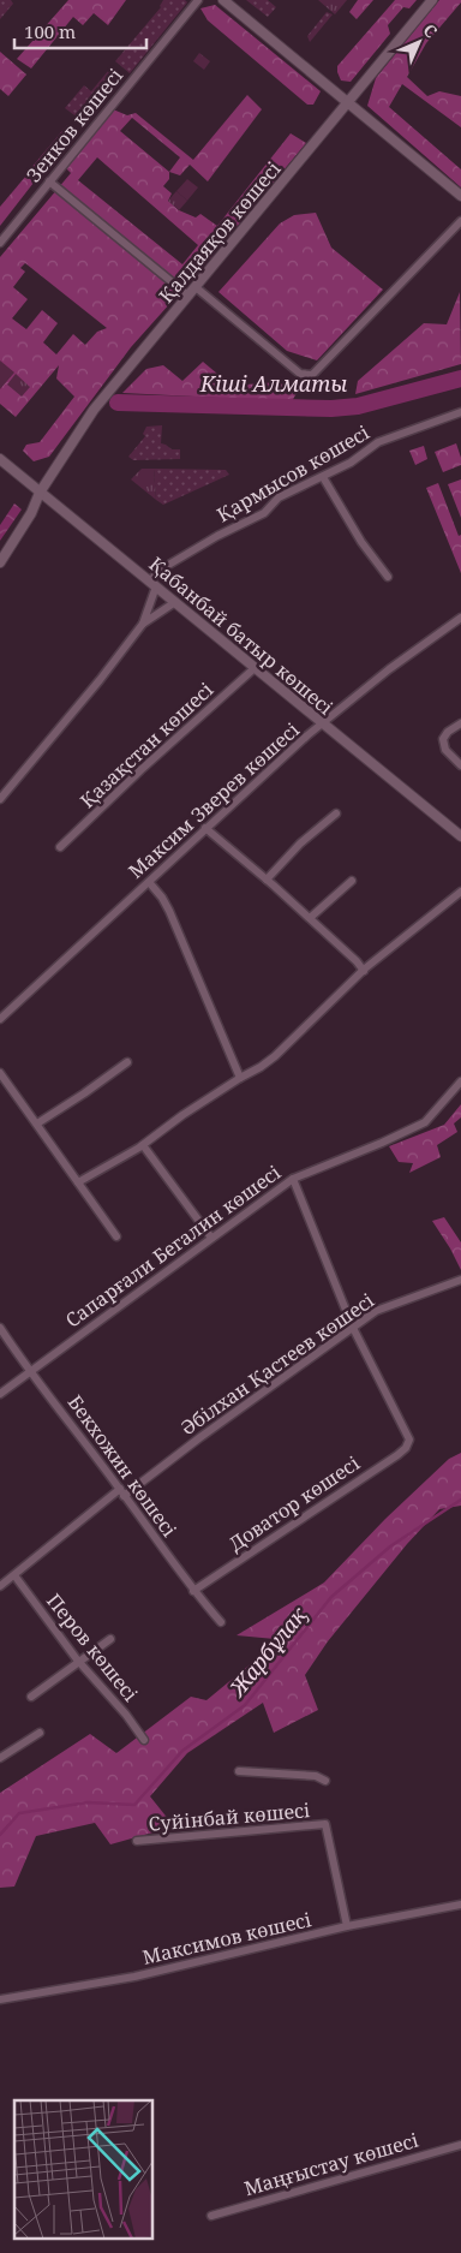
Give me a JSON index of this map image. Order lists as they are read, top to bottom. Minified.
{"streets":{"street":["Зенков көшесі","Қалдаяқов көшесі","Қармысов көшесі","Қабанбай батыр көшесі","Қазақстан көшесі","Максим Зверев көшесі","Сапарғали Бегалин көшесі","Әбілхан Қастеев көшесі","Бекхожин көшесі","Доватор көшесі","Перов көшесі","Суйінбай көшесі","Максимов көшесі","Маңғыстау көшесі"]},"crossings":[["Қалдаяқов көшесі","Қабанбай батыр көшесі"],["Қармысов көшесі","Қабанбай батыр көшесі"],["Қабанбай батыр көшесі","Қазақстан көшесі"],["Қабанбай батыр көшесі","Максим Зверев көшесі"],["Сапарғали Бегалин көшесі","Бекхожин көшесі"],["Әбілхан Қастеев көшесі","Бекхожин көшесі"],["Әбілхан Қастеев көшесі","Доватор көшесі"],["Әбілхан Қастеев көшесі","Перов көшесі"],["Бекхожин көшесі","Доватор көшесі"],["Суйінбай көшесі","Максимов көшесі"]],"water":["Кіші Алматы","Жарбұлақ"],"scale_bar":"100 m","north":"top right"}
